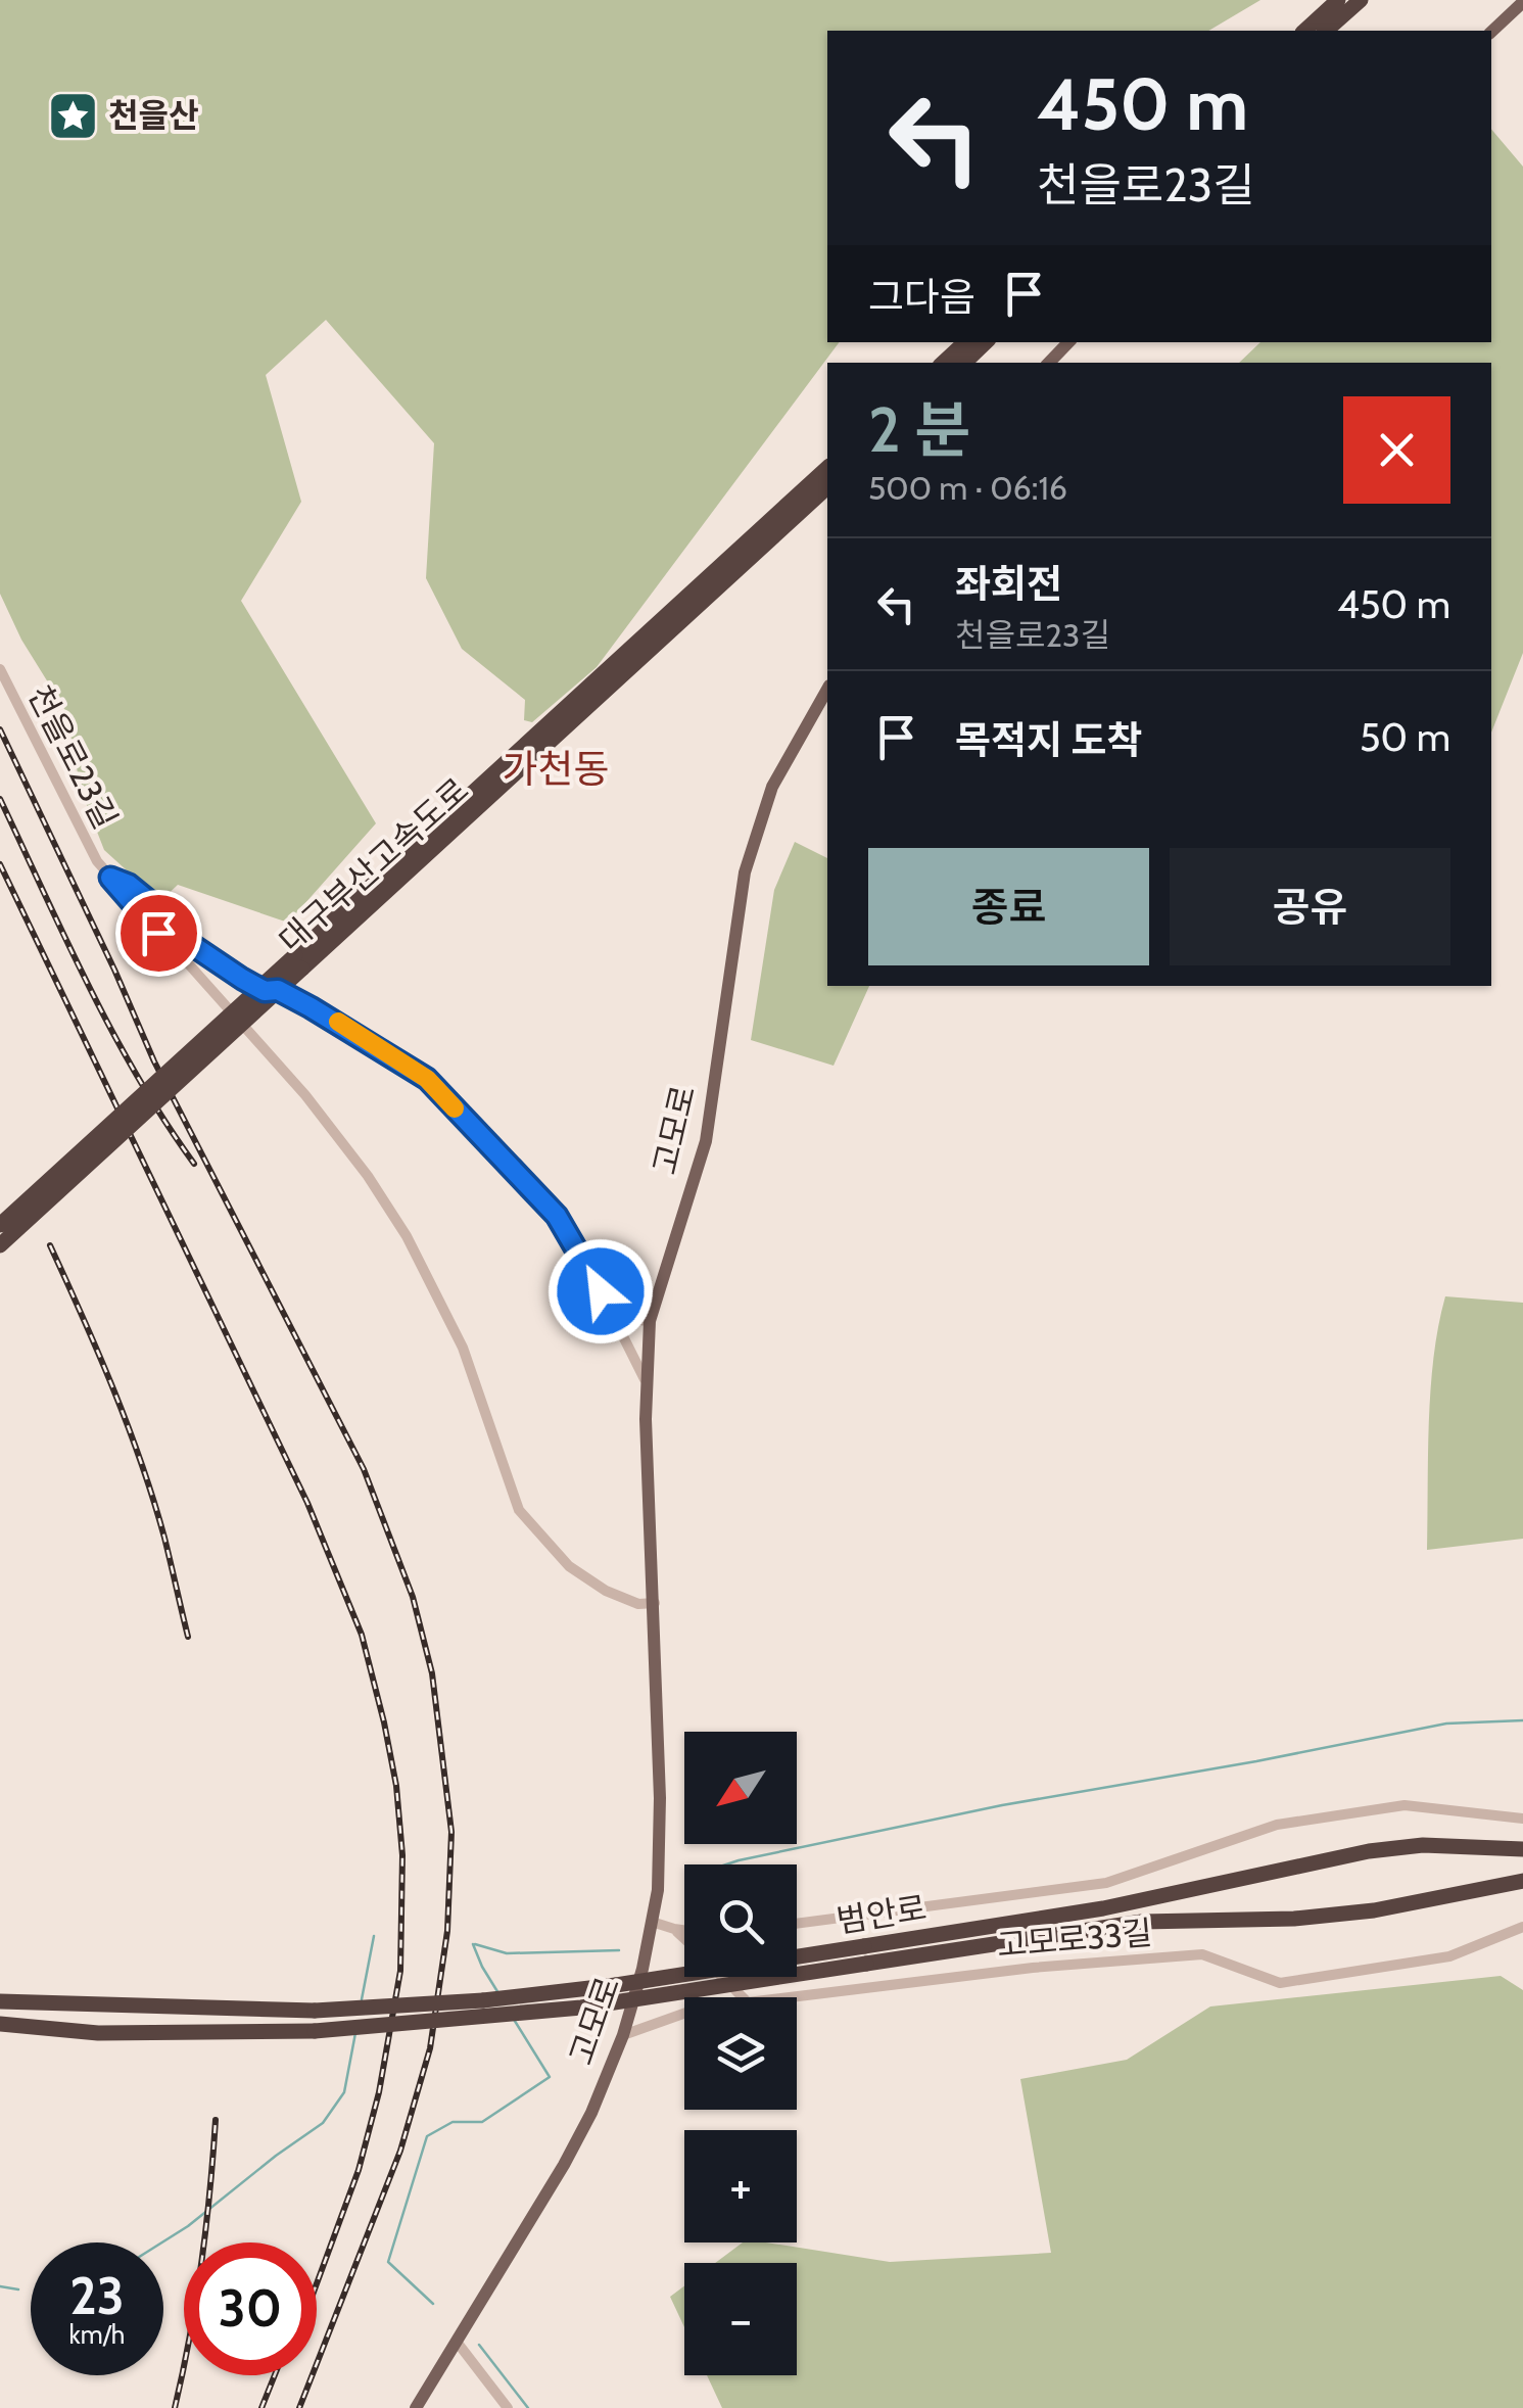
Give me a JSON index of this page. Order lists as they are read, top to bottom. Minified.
{"streets":{"highway":["대구부산고속도로","범안로"],"main road":["고모로"],"street":["천을로23길","고모로33길"]},"crossings":[["천을로23길","고모로"],["고모로","고모로33길"]],"districts":["가천동"],"places":{"place":["천을산"]},"north":"bottom left","page":{"turn":["450 m","천을로23길"],"then":"그다음","heading":["2 분","500 m · 06:16"],"list":[{"name":"좌회전","note":"천을로23길","value":"450 m"},{"name":"목적지 도착","value":"50 m"}],"buttons":["종료","공유"],"map_buttons":["+","−"],"speed":"23 km/h","limit":"30"}}
